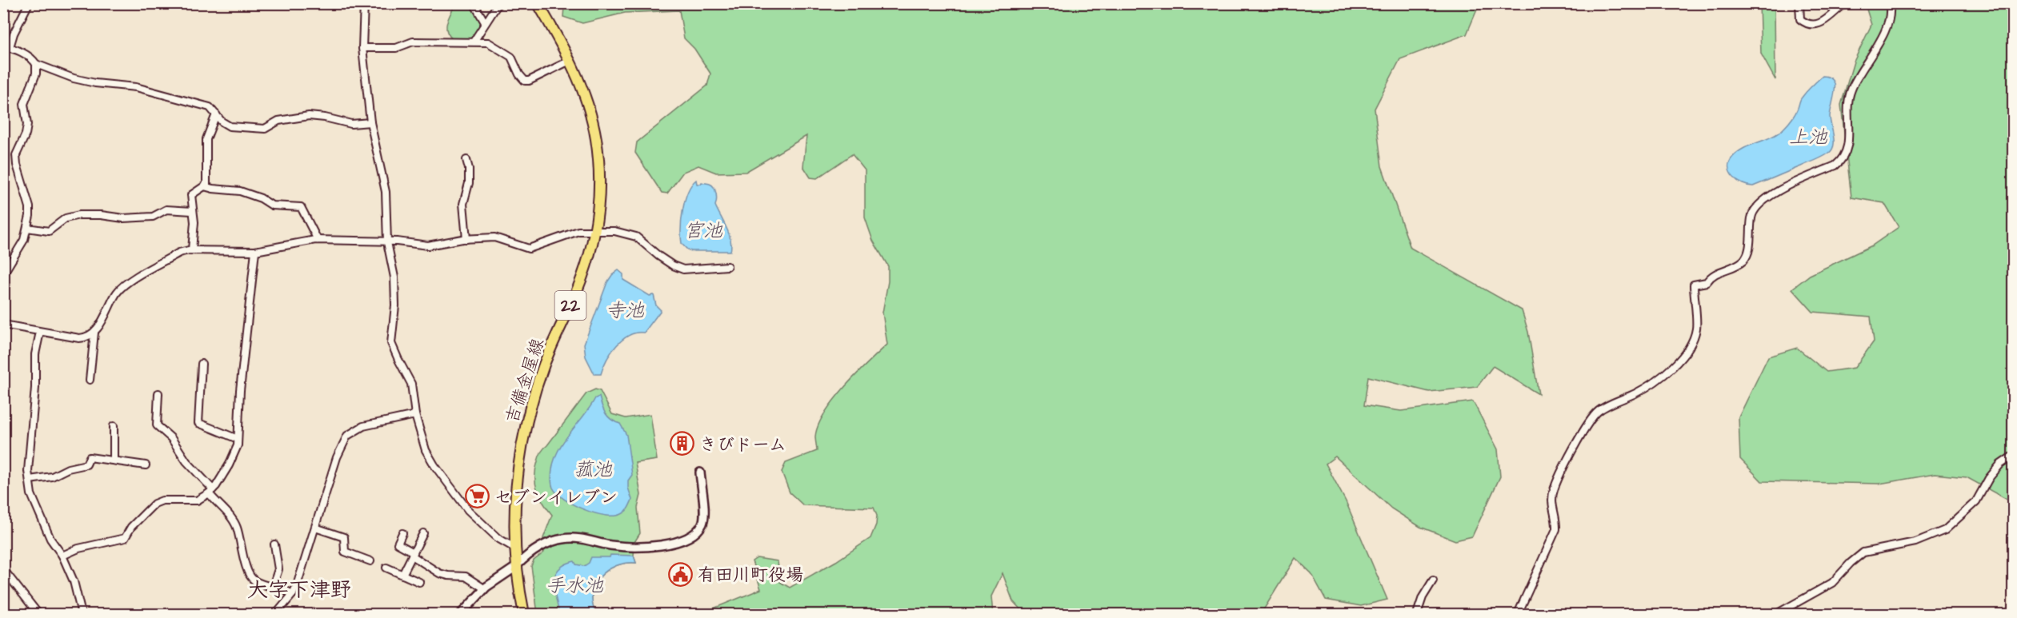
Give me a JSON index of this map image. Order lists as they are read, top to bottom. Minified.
{"streets":{"main road":["22","吉備金屋線"]},"districts":["大字下津野"],"water":["上池","宮池","寺池","菰池","手水池"],"places":{"building":["きびドーム"],"supermarket":["セブンイレブン"],"public building":["有田川町役場"]}}
